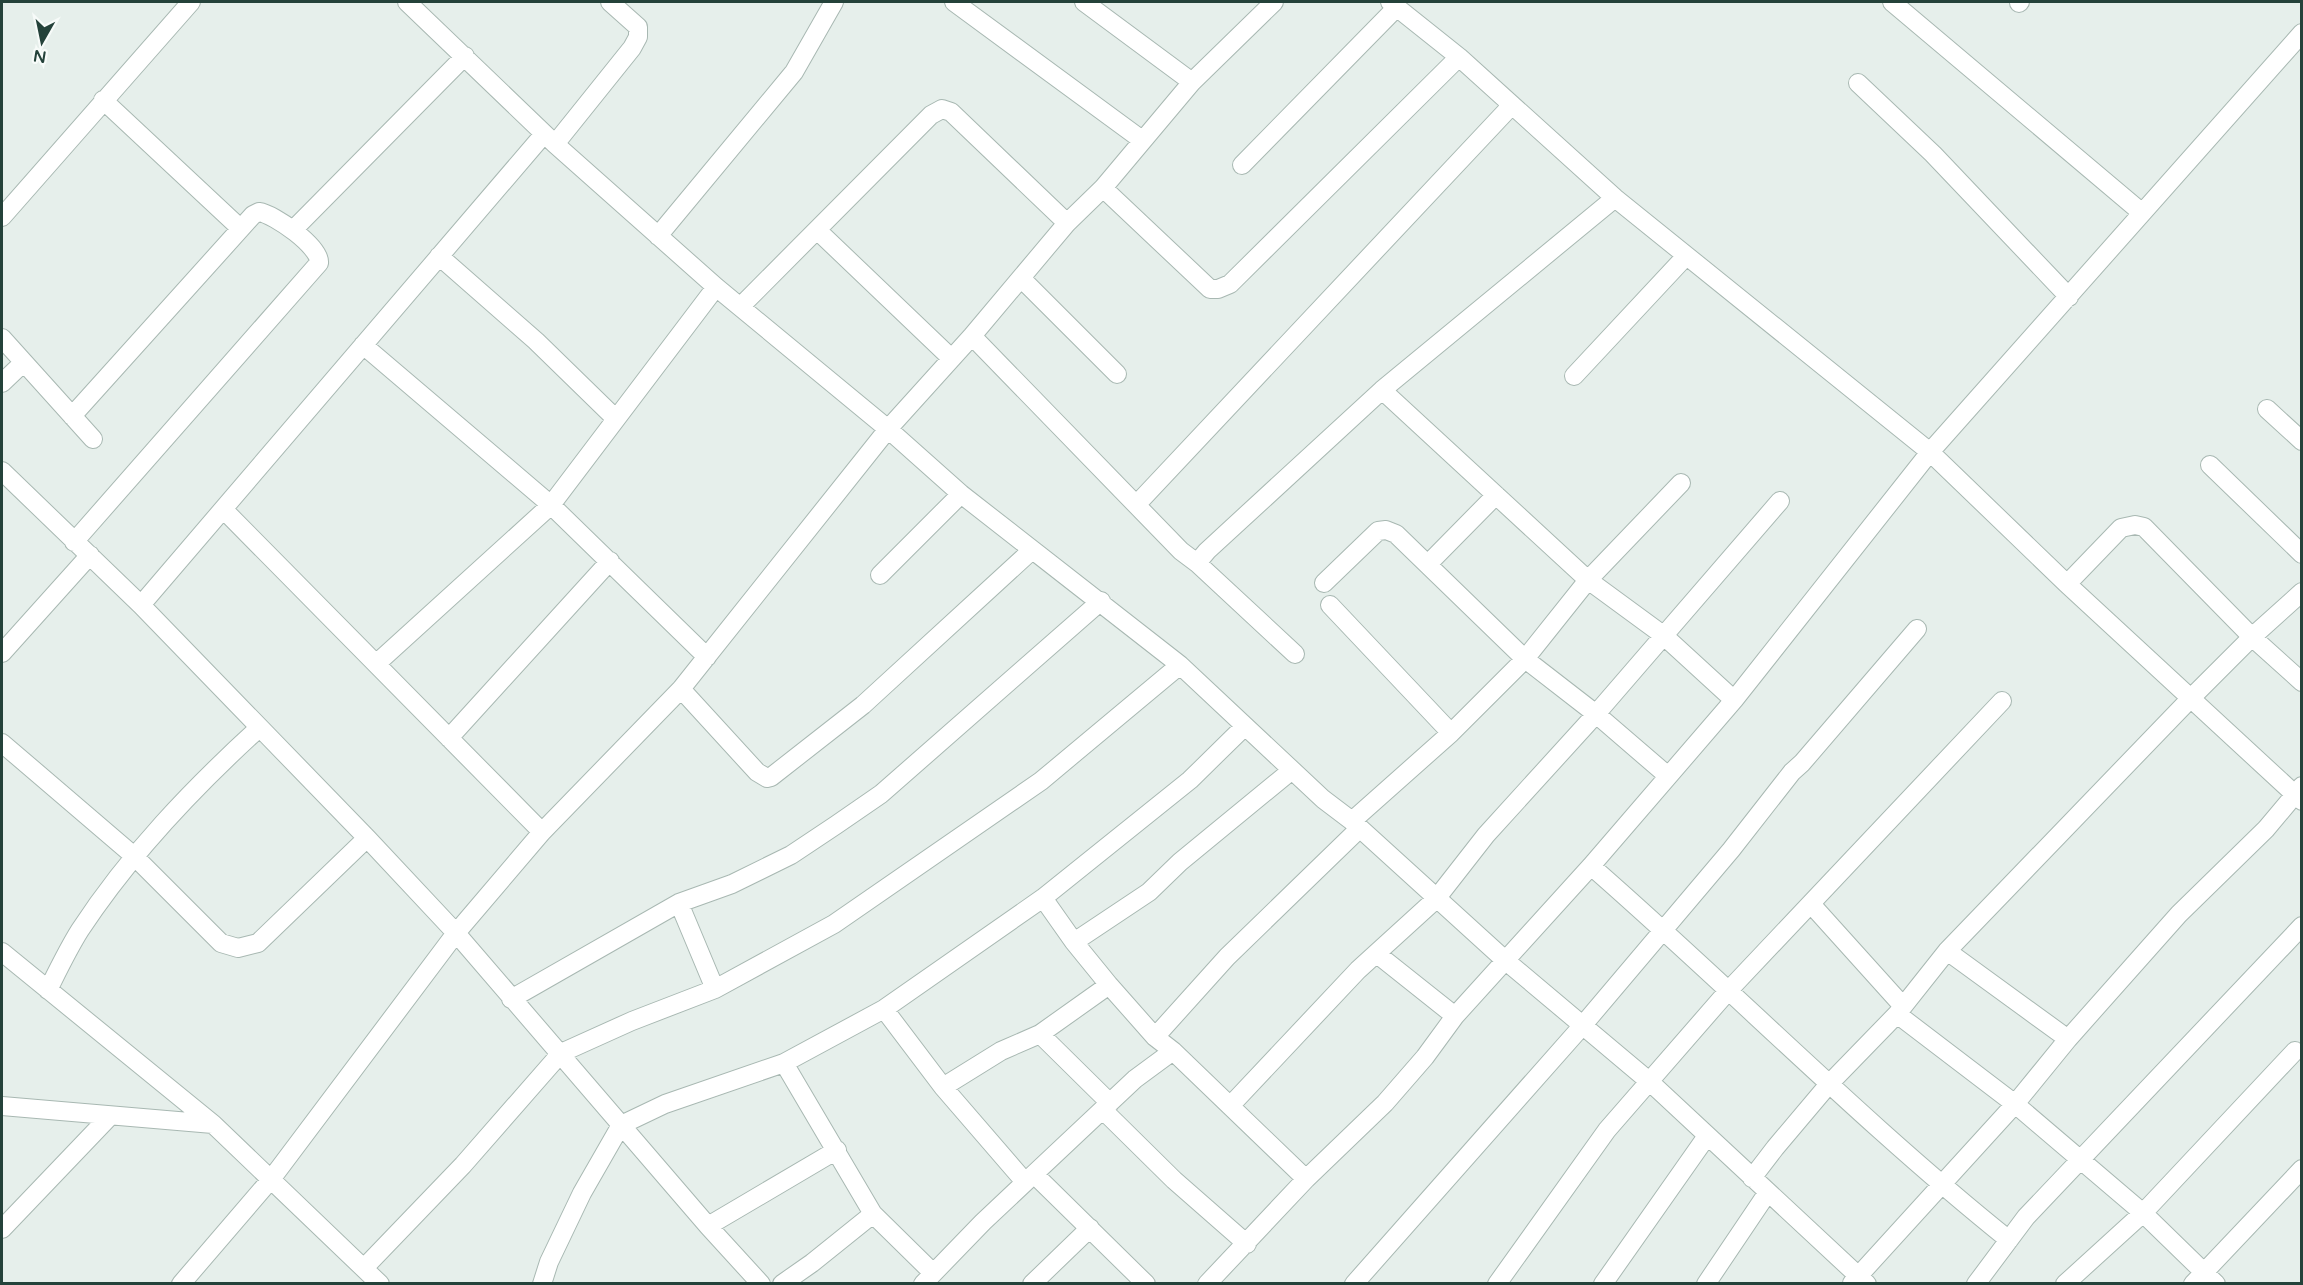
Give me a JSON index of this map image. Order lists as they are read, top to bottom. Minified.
{"north":"bottom"}
